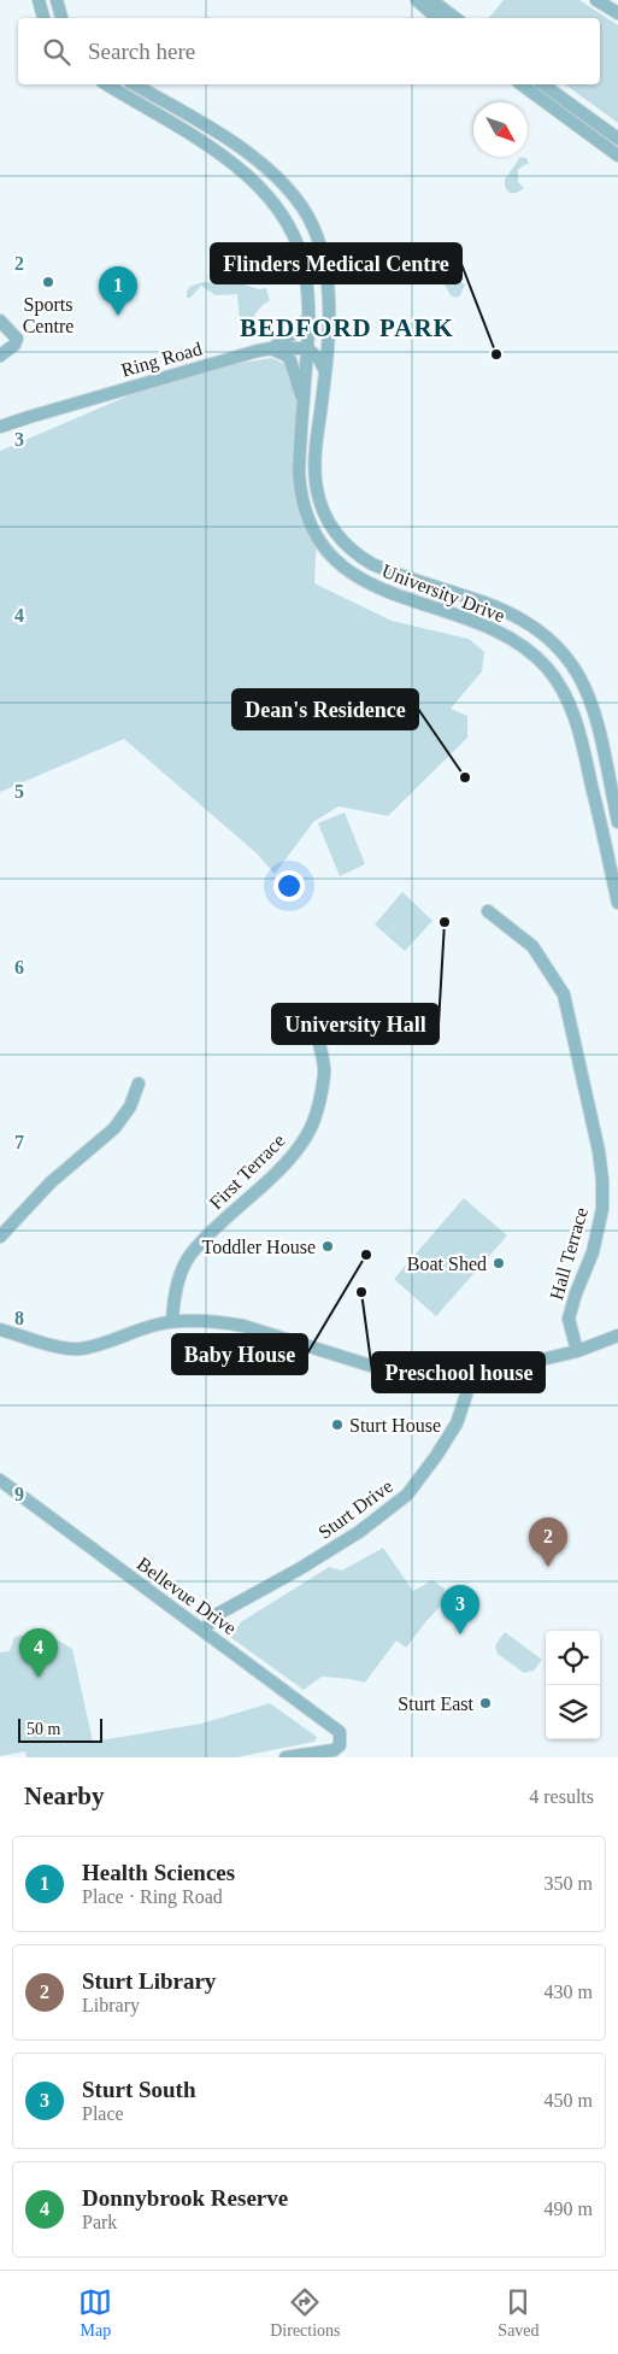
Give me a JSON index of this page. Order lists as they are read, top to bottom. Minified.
{"streets":{"street":["Ring Road","University Drive","First Terrace","Hall Terrace","Sturt Drive","Bellevue Drive"]},"crossings":[["Ring Road","University Drive"],["Sturt Drive","Bellevue Drive"]],"districts":["BEDFORD PARK"],"places":["Sports Centre","Flinders Medical Centre","Dean's Residence","University Hall","Toddler House","Baby House","Boat Shed","Preschool house","Sturt House","Sturt East"],"scale_bar":"50 m","north":"bottom right","page":{"search":"Search here","pins":["1","2","3","4"],"scale":"50 m","heading":["Nearby","4 results"],"list":[{"mark":"1","name":"Health Sciences","note":"Place · Ring Road","value":"350 m"},{"mark":"2","name":"Sturt Library","note":"Library","value":"430 m"},{"mark":"3","name":"Sturt South","note":"Place","value":"450 m"},{"mark":"4","name":"Donnybrook Reserve","note":"Park","value":"490 m"}],"nav":["Map","Directions","Saved"]},"grid":{"rows":["2","3","4","5","6","7","8","9"]}}
